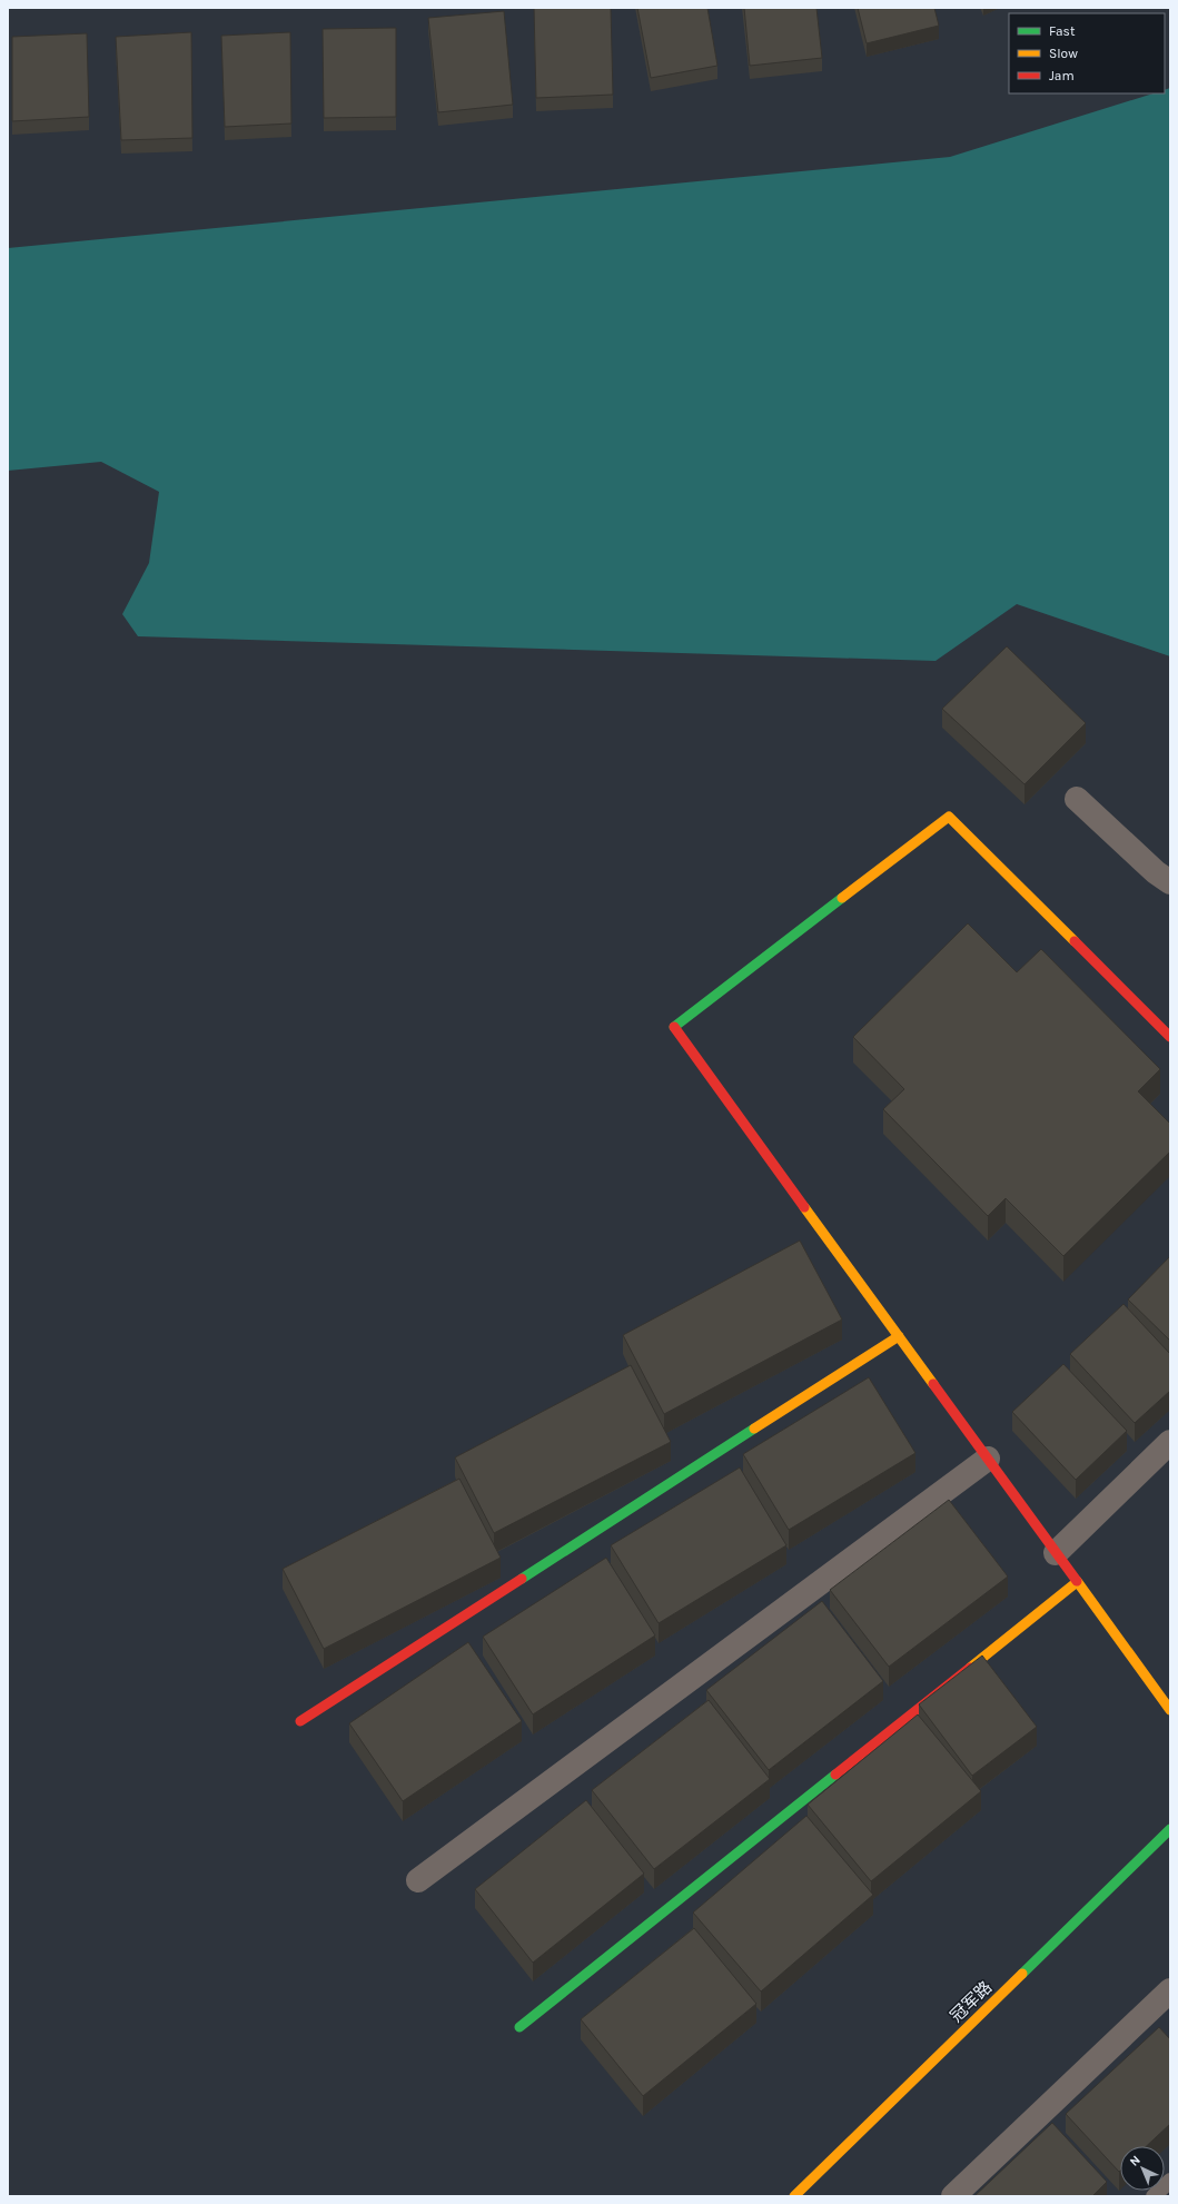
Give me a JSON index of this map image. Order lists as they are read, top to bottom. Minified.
{"streets":{"street":["冠军路"]},"legend":["Fast","Slow","Jam"],"north":"top left"}
